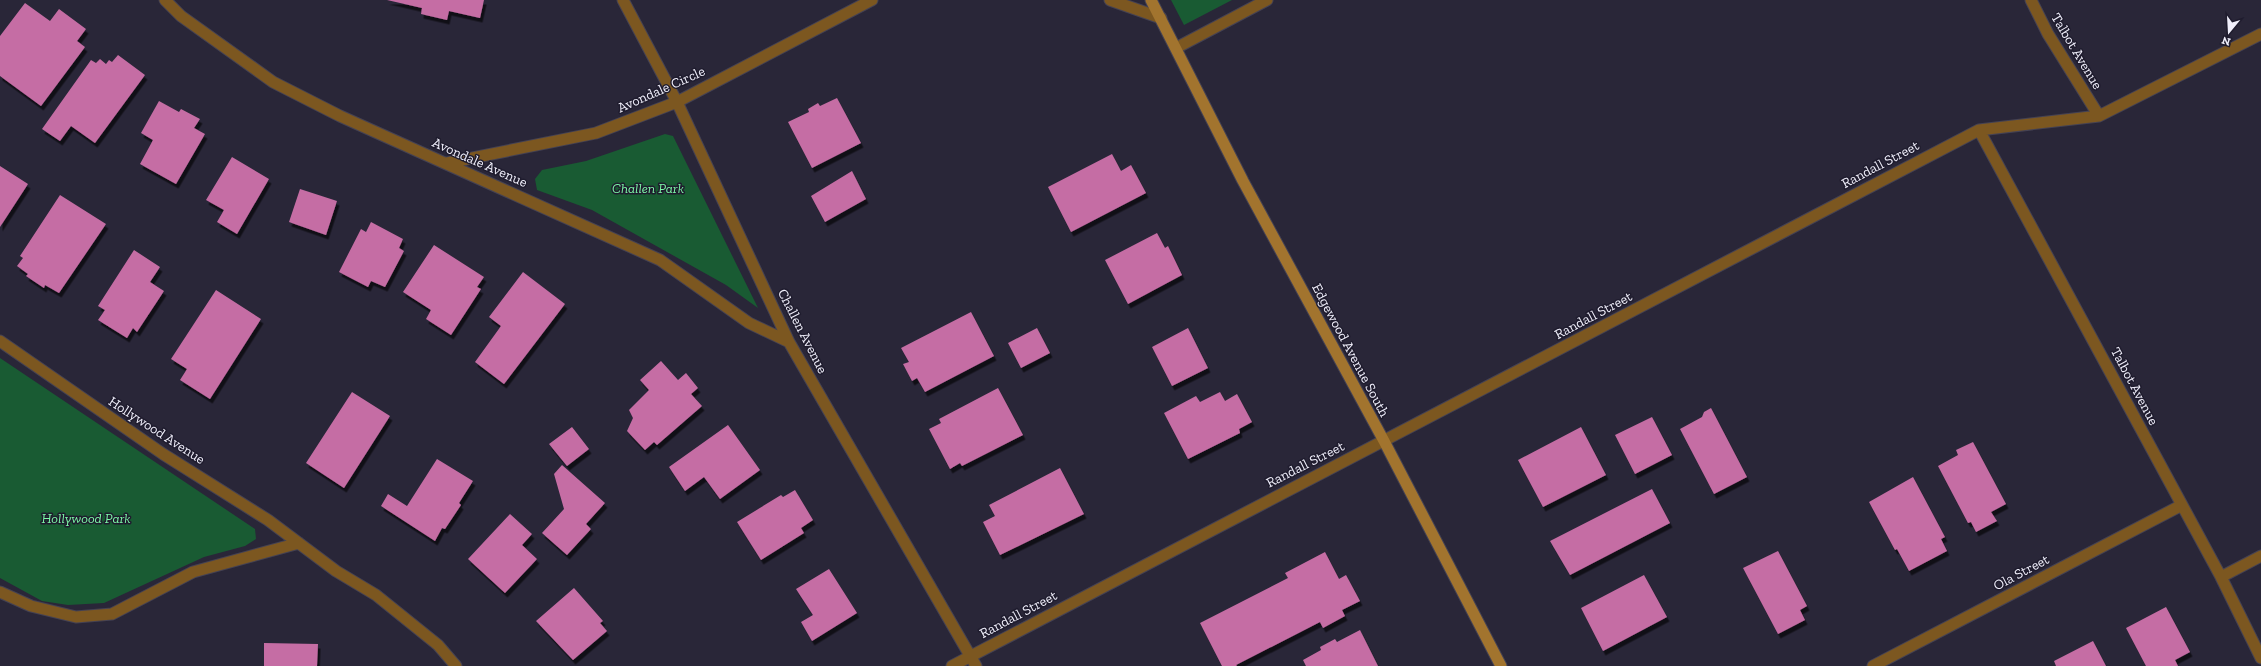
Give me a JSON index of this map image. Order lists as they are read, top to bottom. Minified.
{"streets":{"main road":["Edgewood Avenue South"],"street":["Talbot Avenue","Avondale Circle","Avondale Avenue","Randall Street","Challen Avenue","Hollywood Avenue","Ola Street"]},"crossings":[["Talbot Avenue","Randall Street"],["Talbot Avenue","Ola Street"],["Avondale Circle","Avondale Avenue"],["Avondale Circle","Challen Avenue"],["Avondale Avenue","Challen Avenue"],["Randall Street","Challen Avenue"],["Randall Street","Edgewood Avenue South"]],"parks":["Challen Park","Hollywood Park"],"north":"bottom"}
